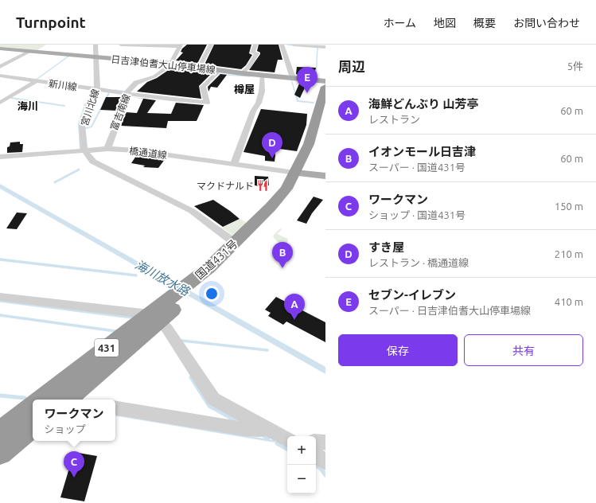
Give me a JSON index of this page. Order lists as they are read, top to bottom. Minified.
{"streets":{"highway":["国道431号","431"],"main road":["日吉津伯耆大山停車場線"],"street":["新川線","宮川北線","富吉南線","橋通道線"]},"crossings":[["日吉津伯耆大山停車場線","新川線"],["日吉津伯耆大山停車場線","宮川北線"],["日吉津伯耆大山停車場線","富吉南線"],["新川線","宮川北線"],["新川線","富吉南線"],["宮川北線","橋通道線"],["富吉南線","橋通道線"],["橋通道線","国道431号"]],"districts":["樽屋","海川"],"water":["海川放水路"],"places":{"restaurant":["マクドナルド"]},"page":{"header":"Turnpoint","nav":["ホーム","地図","概要","お問い合わせ"],"heading":["周辺","5件"],"pins":["E","D","B","A","C"],"list":[{"mark":"A","name":"海鮮どんぶり 山芳亭","note":"レストラン","value":"60 m"},{"mark":"B","name":"イオンモール日吉津","note":"スーパー · 国道431号","value":"60 m"},{"mark":"C","name":"ワークマン","note":"ショップ · 国道431号","value":"150 m"},{"mark":"D","name":"すき屋","note":"レストラン · 橋通道線","value":"210 m"},{"mark":"E","name":"セブン-イレブン","note":"スーパー · 日吉津伯耆大山停車場線","value":"410 m"}],"buttons":["保存","共有"],"popup":["ワークマン","ショップ"],"map_buttons":["+","−"]}}
